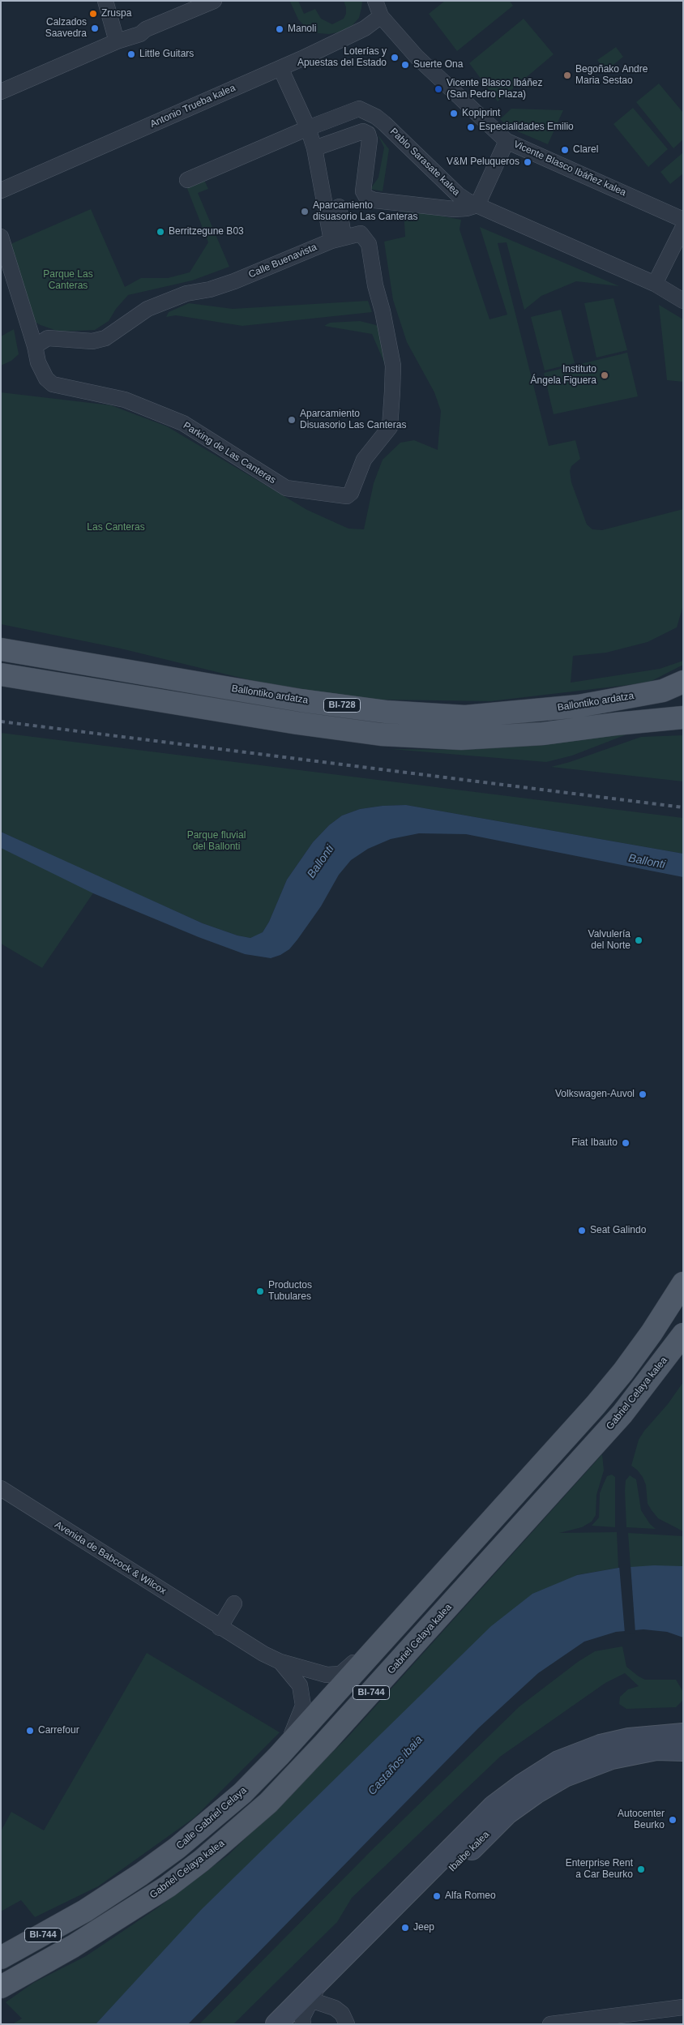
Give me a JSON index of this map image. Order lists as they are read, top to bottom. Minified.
{"streets":{"main road":["Ballontiko ardatza","BI-728","Gabriel Celaya kalea","BI-744","Calle Gabriel Celaya","Ibaibe kalea"],"street":["Antonio Trueba kalea","Pablo Sarasate kalea","Vicente Blasco Ibáñez kalea","Calle Buenavista","Parking de Las Canteras","Avenida de Babcock & Wilcox"]},"crossings":[["Antonio Trueba kalea","Vicente Blasco Ibáñez kalea"],["Calle Buenavista","Parking de Las Canteras"],["BI-744","Calle Gabriel Celaya"]],"water":["Ballonti","Castaños ibaia"],"parks":["Parque Las Canteras","Las Canteras","Parque fluvial del Ballonti"],"places":["Zruspa","Calzados Saavedra","Manoli","Little Guitars","Loterías y Apuestas del Estado","Suerte Ona","Begoñako Andre Maria Sestao","Vicente Blasco Ibáñez (San Pedro Plaza)","Kopiprint","Especialidades Emilio","Clarel","V&M Peluqueros","Aparcamiento disuasorio Las Canteras","Berritzegune B03","Instituto Ángela Figuera","Aparcamiento Disuasorio Las Canteras","Valvulería del Norte","Volkswagen-Auvol","Fiat Ibauto","Seat Galindo","Productos Tubulares","Carrefour","Autocenter Beurko","Enterprise Rent a Car Beurko","Alfa Romeo","Jeep"]}
